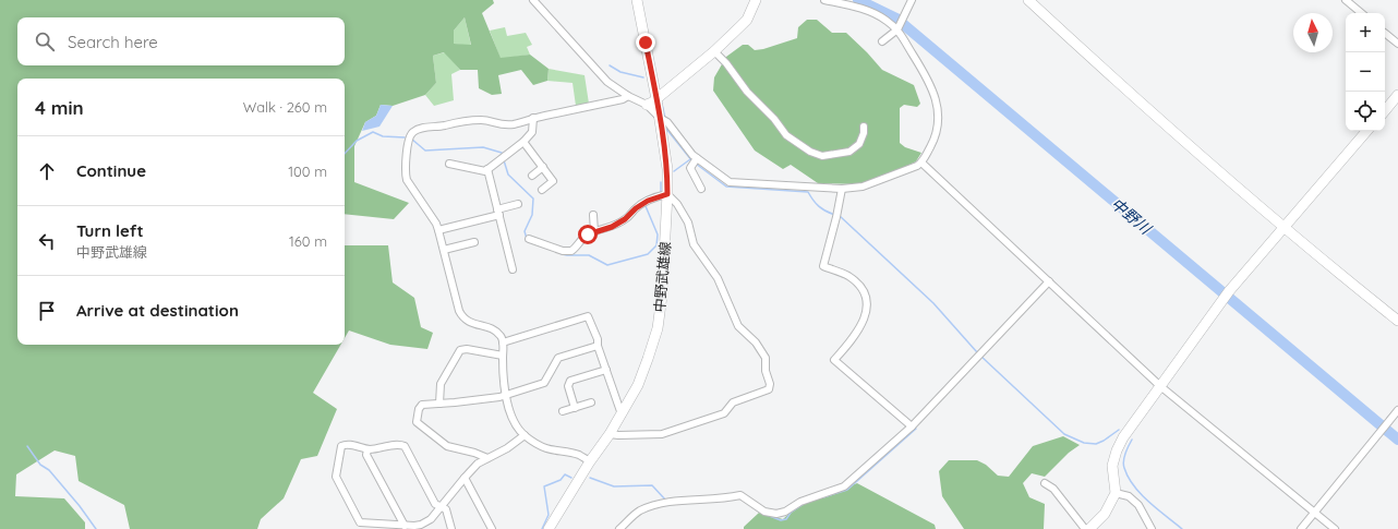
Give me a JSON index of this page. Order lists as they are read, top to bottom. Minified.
{"streets":{"street":["中野武雄線"]},"water":["中野川"],"north":"top","page":{"map_buttons":["+","−"],"search":"Search here","heading":["4 min","Walk · 260 m"],"list":[["Continue","100 m"],["Turn left","中野武雄線","160 m"],"Arrive at destination"]}}
